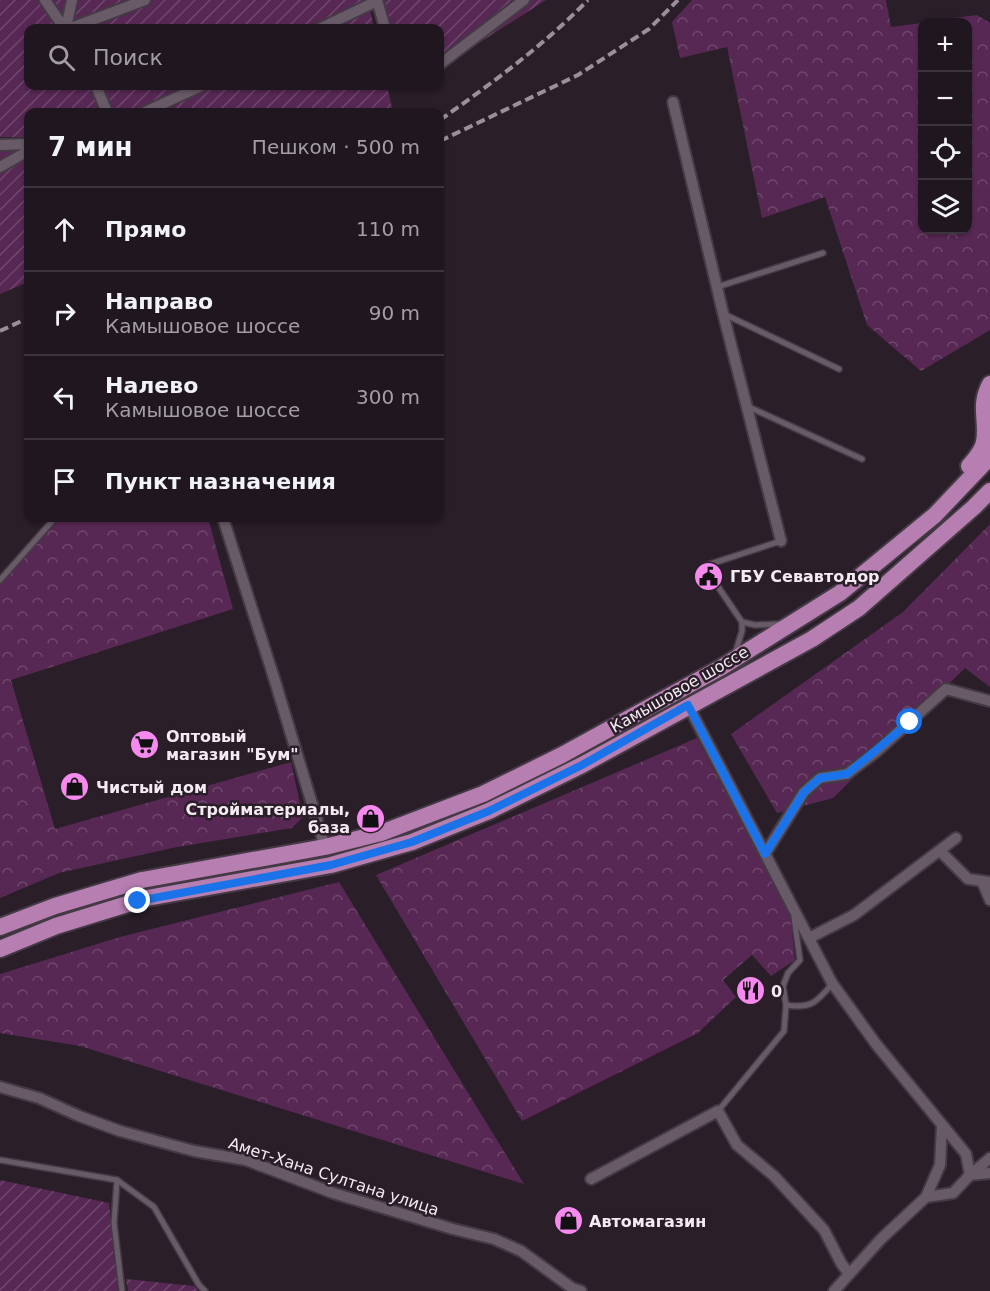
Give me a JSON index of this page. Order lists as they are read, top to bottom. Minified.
{"streets":{"main road":["Камышовое шоссе"],"street":["Амет-Хана Султана улица"]},"places":{"public building":["ГБУ Севавтодор"],"supermarket":["Оптовый магазин \"Бум\""],"shop":["Чистый дом","Стройматериалы, база","Автомагазин"],"restaurant":["0"]},"page":{"map_buttons":["+","−"],"search":"Поиск","heading":["7 мин","Пешком · 500 m"],"list":[["Прямо","110 m"],["Направо","Камышовое шоссе","90 m"],["Налево","Камышовое шоссе","300 m"],"Пункт назначения"]}}
